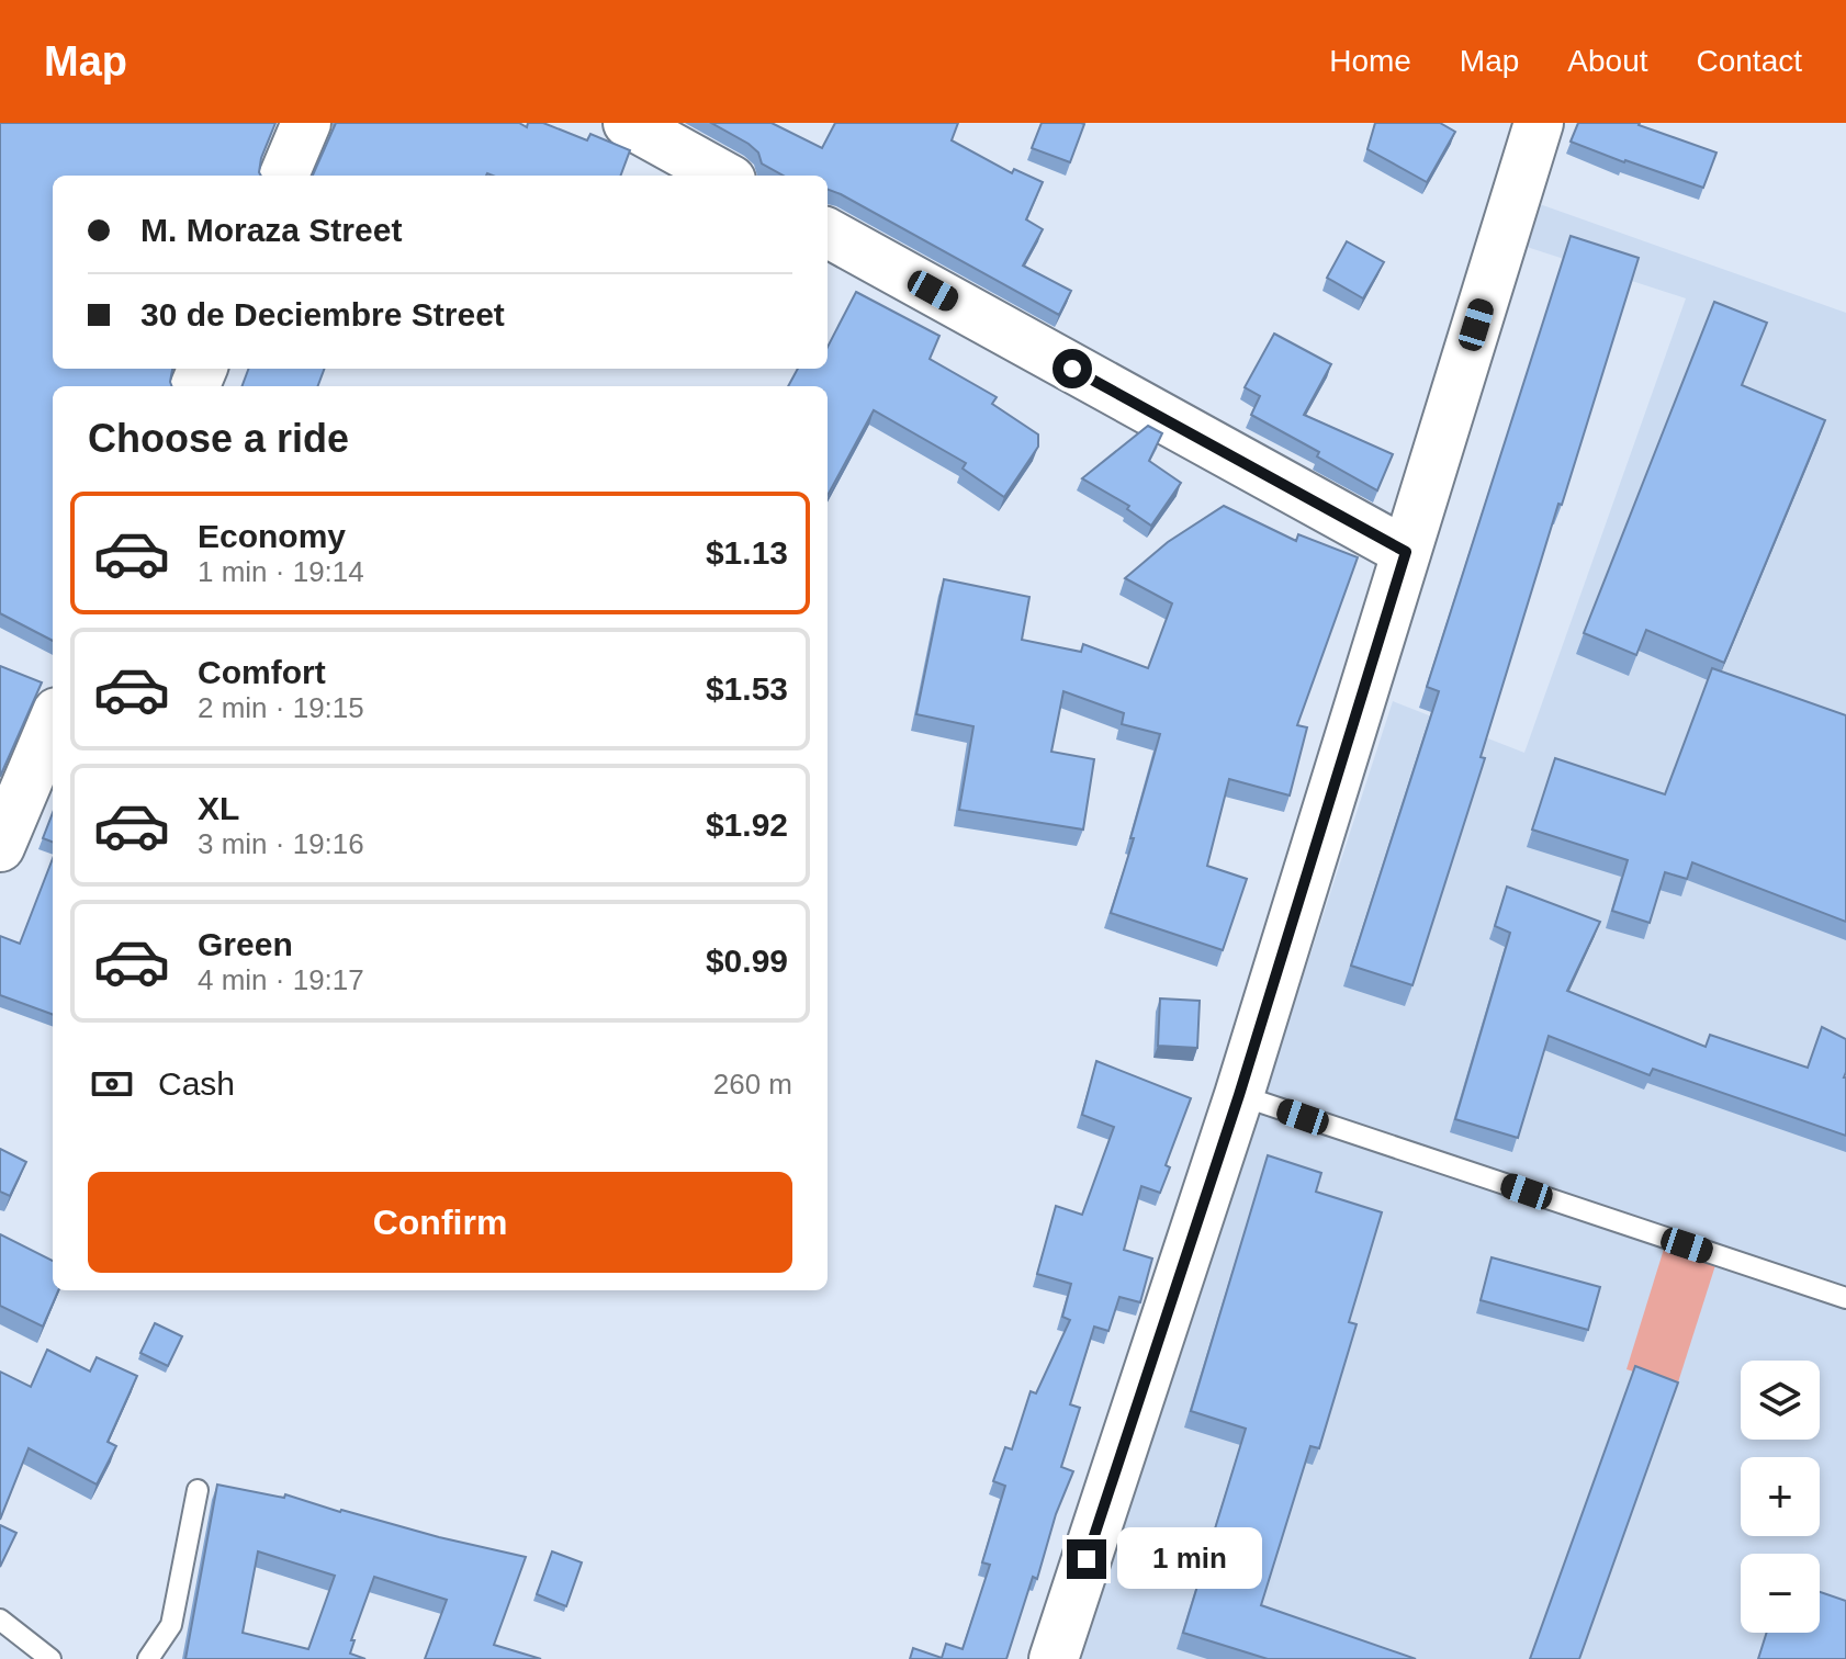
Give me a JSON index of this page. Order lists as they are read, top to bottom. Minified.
{"page":{"header":"Map","nav":["Home","Map","About","Contact"],"banner":["M. Moraza Street","30 de Deciembre Street"],"heading":"Choose a ride","list":[{"name":"Economy","note":"1 min · 19:14","value":"$1.13"},{"name":"Comfort","note":"2 min · 19:15","value":"$1.53"},{"name":"XL","note":"3 min · 19:16","value":"$1.92"},{"name":"Green","note":"4 min · 19:17","value":"$0.99"}],"pay":["Cash","260 m"],"buttons":"Confirm","map_buttons":["+","−"],"bubble":"1 min"}}
